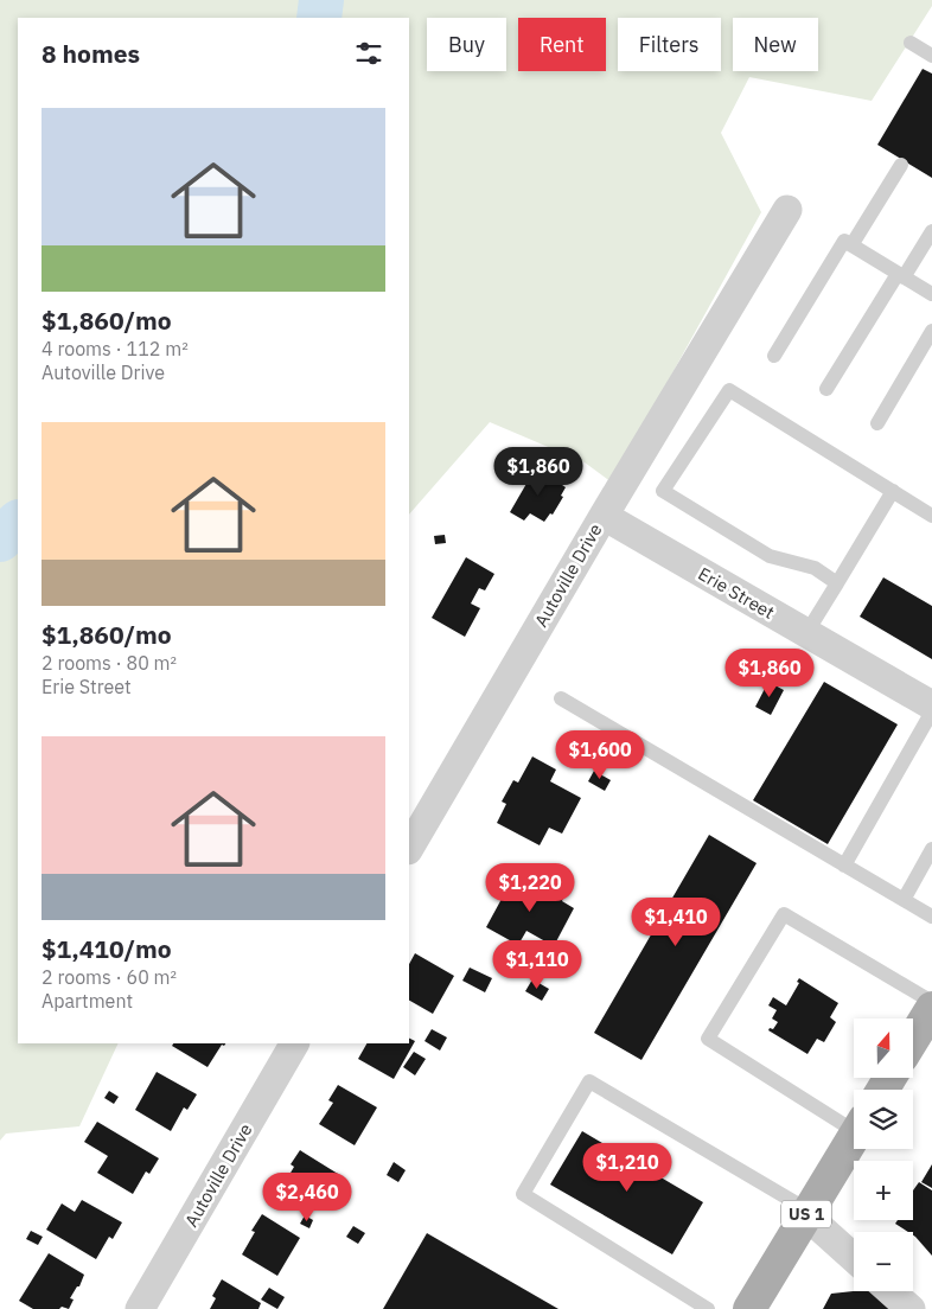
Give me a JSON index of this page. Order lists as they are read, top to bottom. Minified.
{"streets":{"main road":["US 1"],"street":["Autoville Drive","Erie Street"]},"crossings":[["Autoville Drive","Erie Street"]],"north":"top","page":{"chip":["Buy","Rent","Filters","New"],"heading":"8 homes","list":[{"name":"$1,860/mo","note":"4 rooms · 112 m² · Autoville Drive"},{"name":"$1,860/mo","note":"2 rooms · 80 m² · Erie Street"},{"name":"$1,410/mo","note":"2 rooms · 60 m² · Apartment"}],"price":["$1,860","$1,860","$1,600","$1,220","$1,410","$1,110","$1,210","$2,460"],"map_buttons":["+","−"]}}
